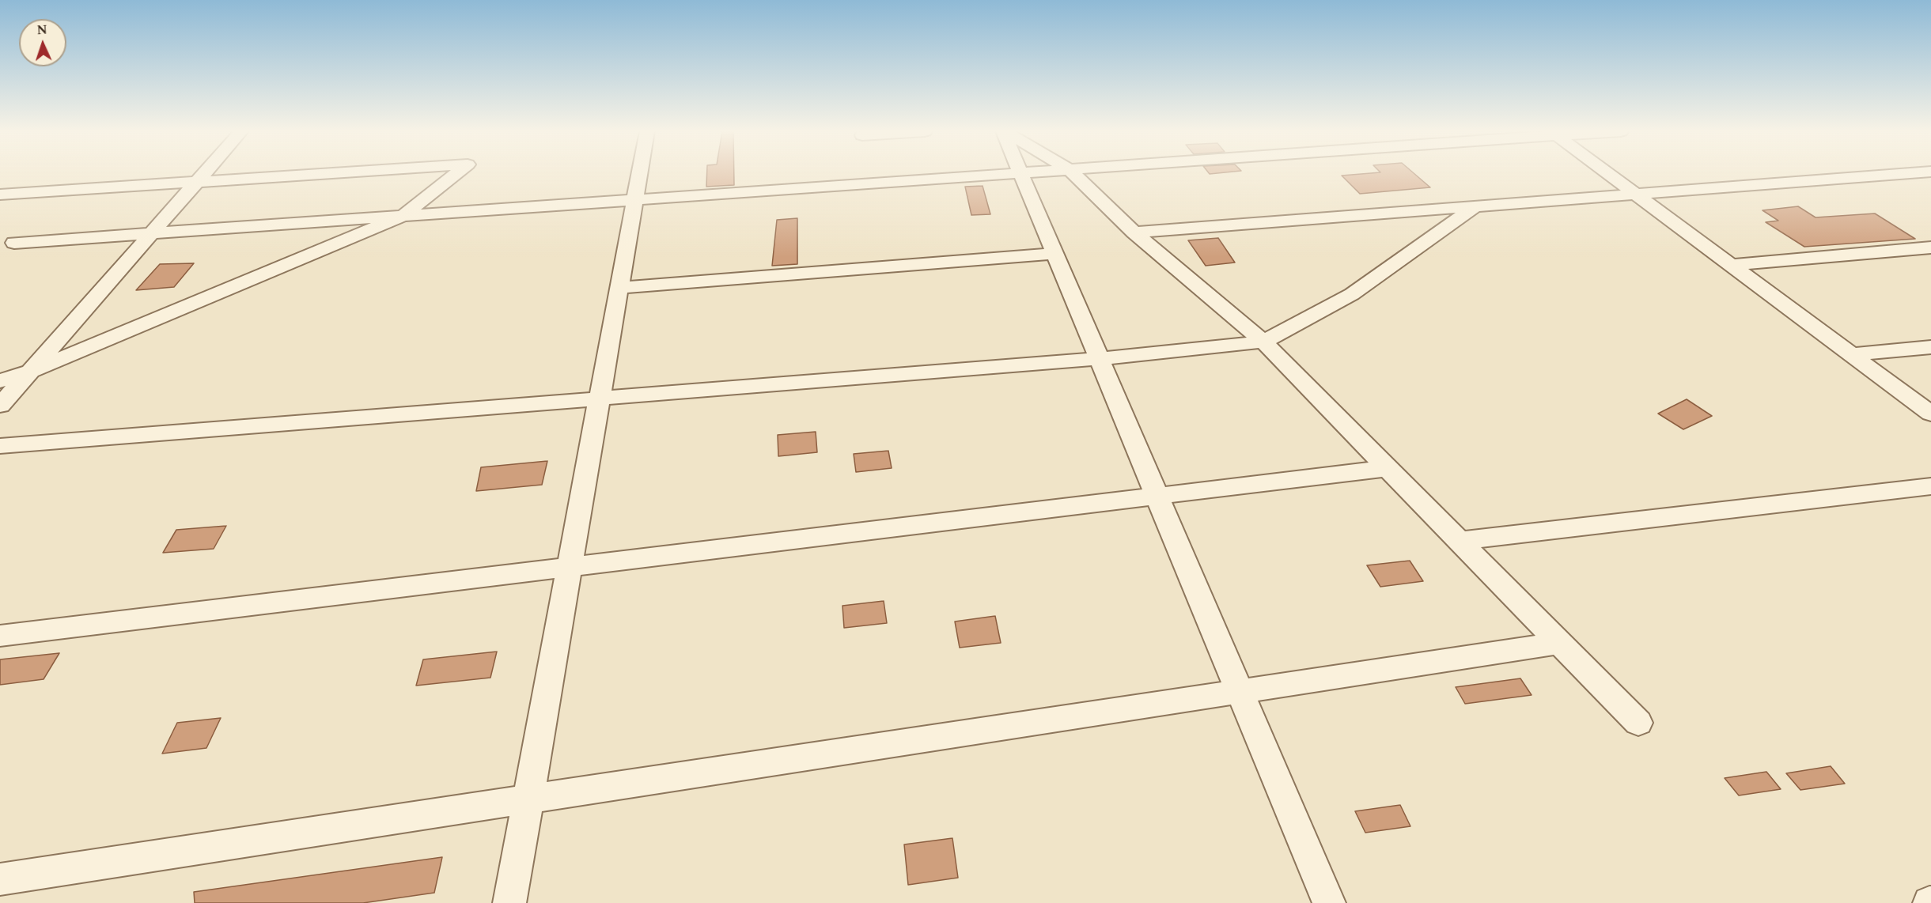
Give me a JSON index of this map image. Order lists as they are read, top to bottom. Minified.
{"north":"top"}
